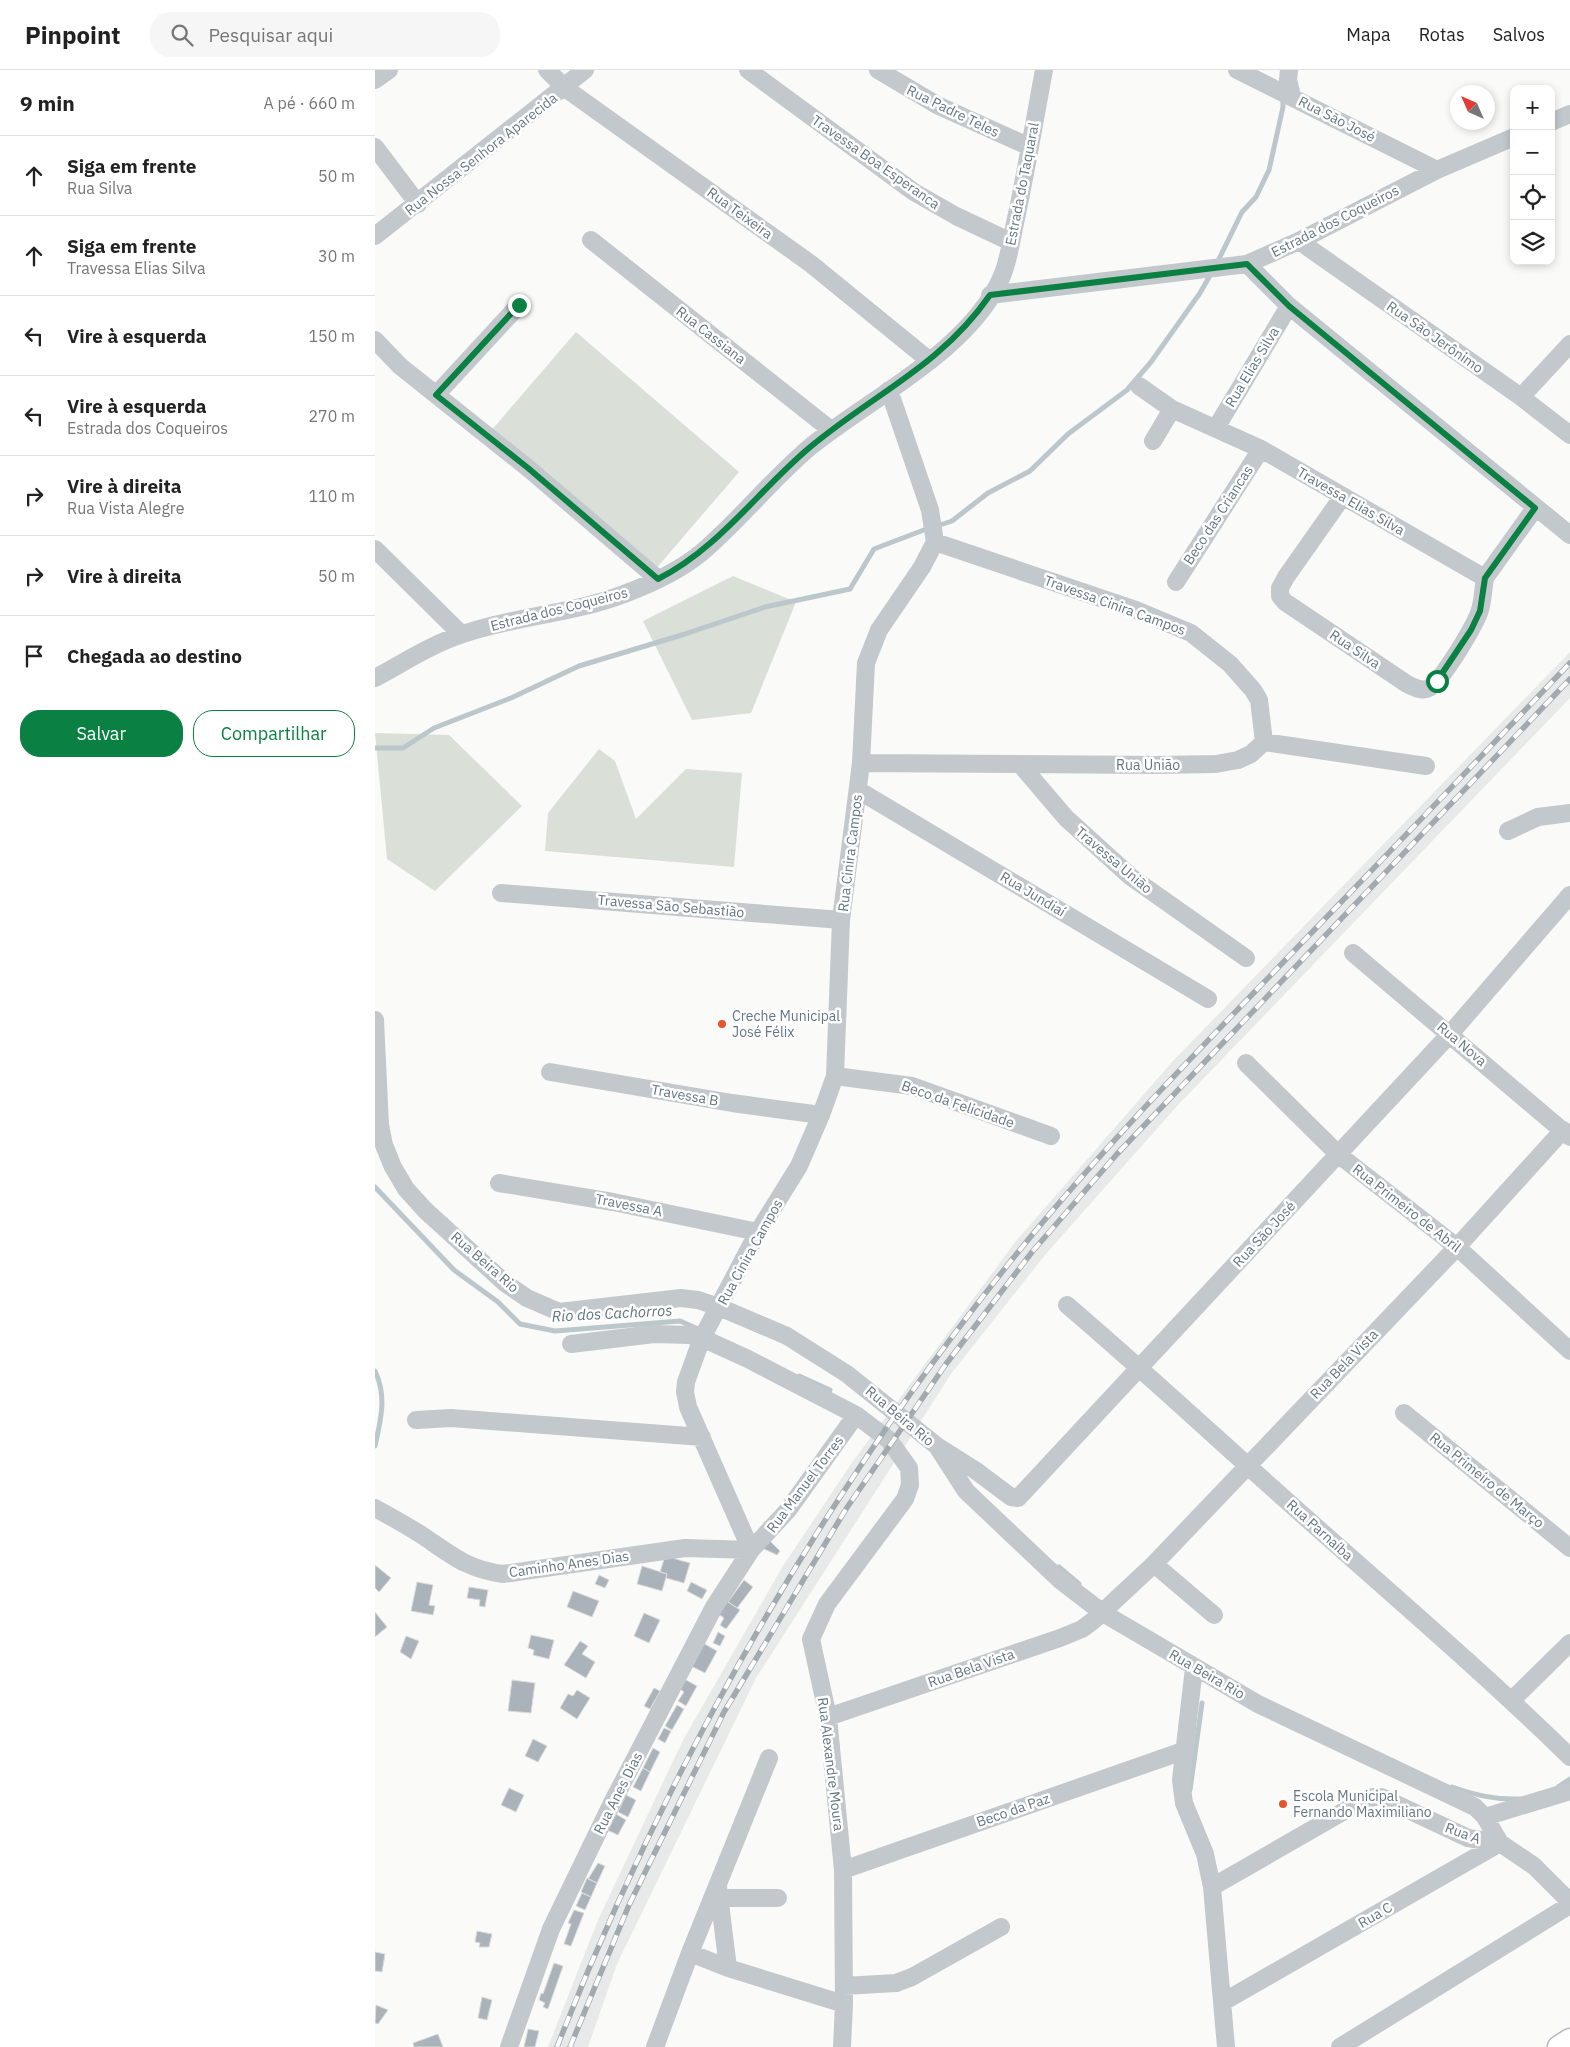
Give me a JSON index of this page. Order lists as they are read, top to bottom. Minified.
{"streets":{"street":["Rua Padre Teles","Rua São José","Rua Nossa Senhora Aparecida","Travessa Boa Esperanca","Estrada do Taquaral","Rua Teixeira","Estrada dos Coqueiros","Rua Cassiana","Rua São Jerônimo","Rua Elias Silva","Travessa Elias Silva","Beco das Criancas","Travessa Cinira Campos","Rua Silva","Rua União","Rua Cinira Campos","Travessa União","Rua Jundiaí","Travessa São Sebastião","Rua Nova","Travessa B","Beco da Felicidade","Travessa A","Rua Primeiro de Abril","Rua Beira Rio","Rua Bela Vista","Rua Primeiro de Março","Rua Manuel Torres","Rua Parnaíba","Caminho Anes Dias","Rua Alexandre Moura","Rua Anes Dias","Beco da Paz","Rua A","Rua C"]},"crossings":[["Rua Padre Teles","Estrada do Taquaral"],["Rua São José","Estrada dos Coqueiros"],["Rua São José","Rua Nova"],["Rua São José","Rua Primeiro de Abril"],["Rua São José","Rua Beira Rio"],["Rua São José","Rua Parnaíba"],["Rua Nossa Senhora Aparecida","Rua Teixeira"],["Travessa Boa Esperanca","Estrada do Taquaral"],["Estrada do Taquaral","Estrada dos Coqueiros"],["Rua Teixeira","Estrada dos Coqueiros"],["Estrada dos Coqueiros","Rua Cassiana"],["Estrada dos Coqueiros","Rua São Jerônimo"],["Rua Elias Silva","Travessa Elias Silva"],["Travessa Elias Silva","Beco das Criancas"],["Travessa Elias Silva","Rua Silva"],["Travessa Cinira Campos","Rua União"],["Travessa Cinira Campos","Rua Cinira Campos"],["Rua União","Rua Cinira Campos"],["Rua União","Travessa União"],["Rua Cinira Campos","Rua Jundiaí"],["Rua Cinira Campos","Travessa São Sebastião"],["Rua Cinira Campos","Travessa B"],["Rua Cinira Campos","Beco da Felicidade"],["Rua Cinira Campos","Travessa A"],["Rua Cinira Campos","Rua Beira Rio"],["Rua Cinira Campos","Rua Manuel Torres"],["Rua Cinira Campos","Caminho Anes Dias"],["Rua Cinira Campos","Rua Alexandre Moura"],["Rua Cinira Campos","Rua Anes Dias"],["Rua Nova","Rua Bela Vista"],["Rua Primeiro de Abril","Rua Bela Vista"],["Rua Beira Rio","Rua Bela Vista"],["Rua Bela Vista","Rua Parnaíba"],["Rua Bela Vista","Rua Alexandre Moura"],["Rua Manuel Torres","Caminho Anes Dias"],["Rua Manuel Torres","Rua Alexandre Moura"],["Rua Manuel Torres","Rua Anes Dias"],["Caminho Anes Dias","Rua Anes Dias"],["Rua Alexandre Moura","Beco da Paz"],["Rua A","Rua C"]],"water":["Rio dos Cachorros"],"places":["Creche Municipal José Félix","Escola Municipal Fernando Maximiliano"],"north":"top left","page":{"header":"Pinpoint","search":"Pesquisar aqui","nav":["Mapa","Rotas","Salvos"],"heading":["9 min","A pé · 660 m"],"map_buttons":["+","−"],"list":[["Siga em frente","Rua Silva","50 m"],["Siga em frente","Travessa Elias Silva","30 m"],["Vire à esquerda","150 m"],["Vire à esquerda","Estrada dos Coqueiros","270 m"],["Vire à direita","Rua Vista Alegre","110 m"],["Vire à direita","50 m"],"Chegada ao destino"],"buttons":["Salvar","Compartilhar"]}}
